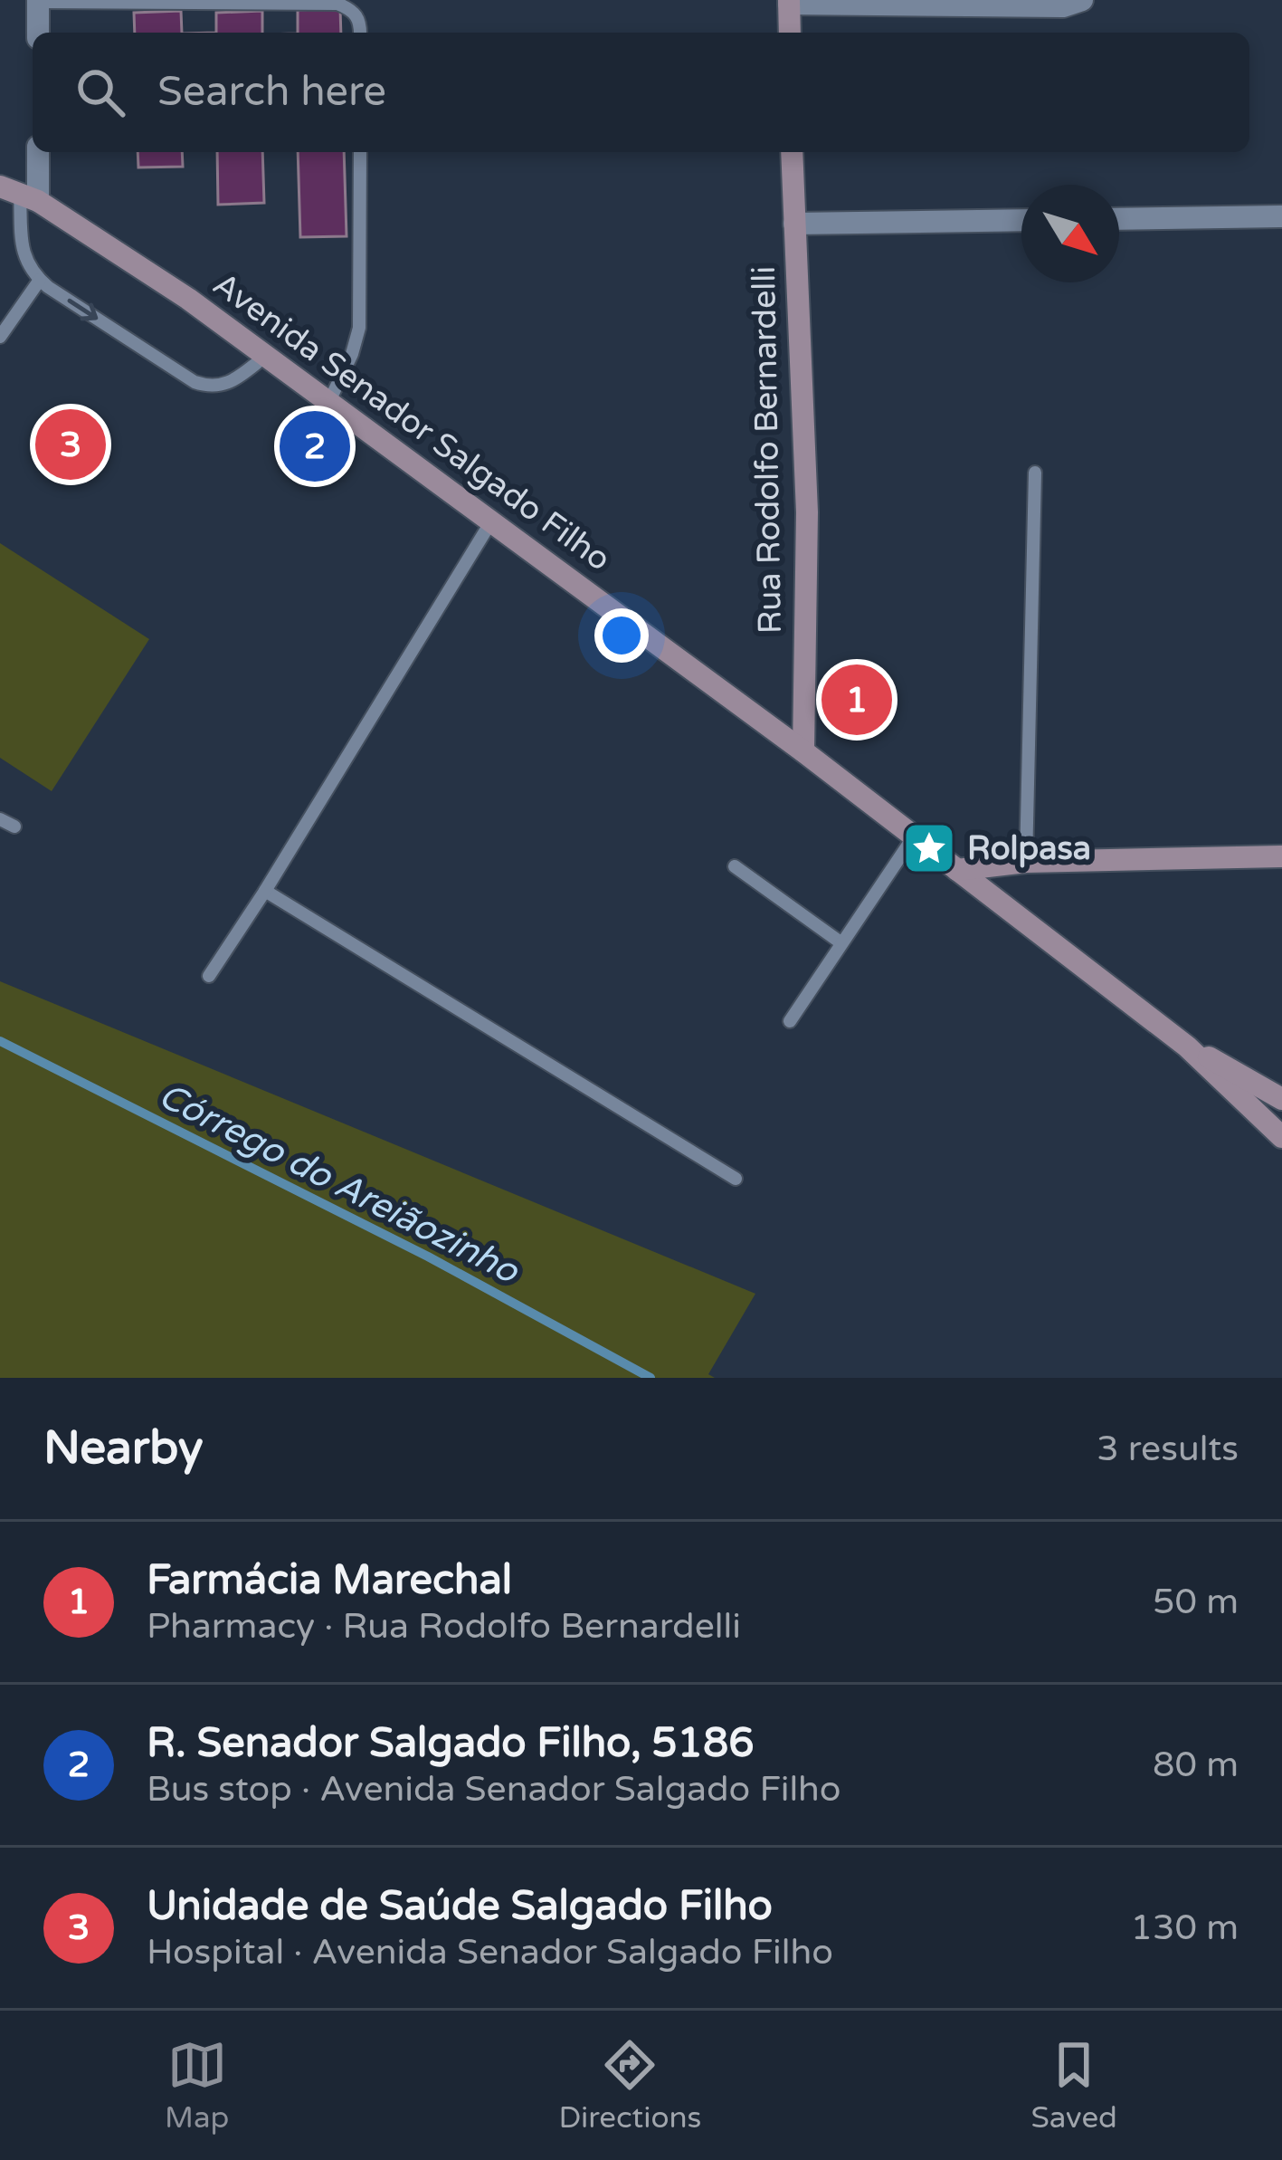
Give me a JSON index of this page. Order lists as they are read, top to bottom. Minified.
{"streets":{"main road":["Avenida Senador Salgado Filho","Rua Rodolfo Bernardelli"]},"crossings":[["Avenida Senador Salgado Filho","Rua Rodolfo Bernardelli"]],"water":["Córrego do Areiãozinho"],"places":{"place":["Rolpasa"]},"north":"bottom right","page":{"search":"Search here","pins":["3","2","1"],"heading":["Nearby","3 results"],"list":[{"mark":"1","name":"Farmácia Marechal","note":"Pharmacy · Rua Rodolfo Bernardelli","value":"50 m"},{"mark":"2","name":"R. Senador Salgado Filho, 5186","note":"Bus stop · Avenida Senador Salgado Filho","value":"80 m"},{"mark":"3","name":"Unidade de Saúde Salgado Filho","note":"Hospital · Avenida Senador Salgado Filho","value":"130 m"}],"nav":["Map","Directions","Saved"]}}
